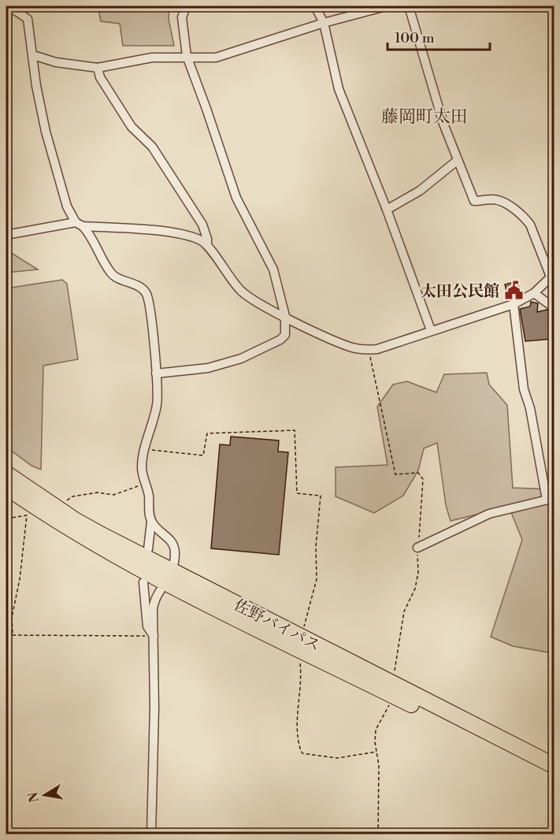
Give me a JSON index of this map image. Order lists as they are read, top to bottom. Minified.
{"streets":{"highway":["佐野バイパス"]},"districts":["藤岡町太田"],"places":{"public building":["太田公民館"]},"scale_bar":"100 m","north":"left"}
